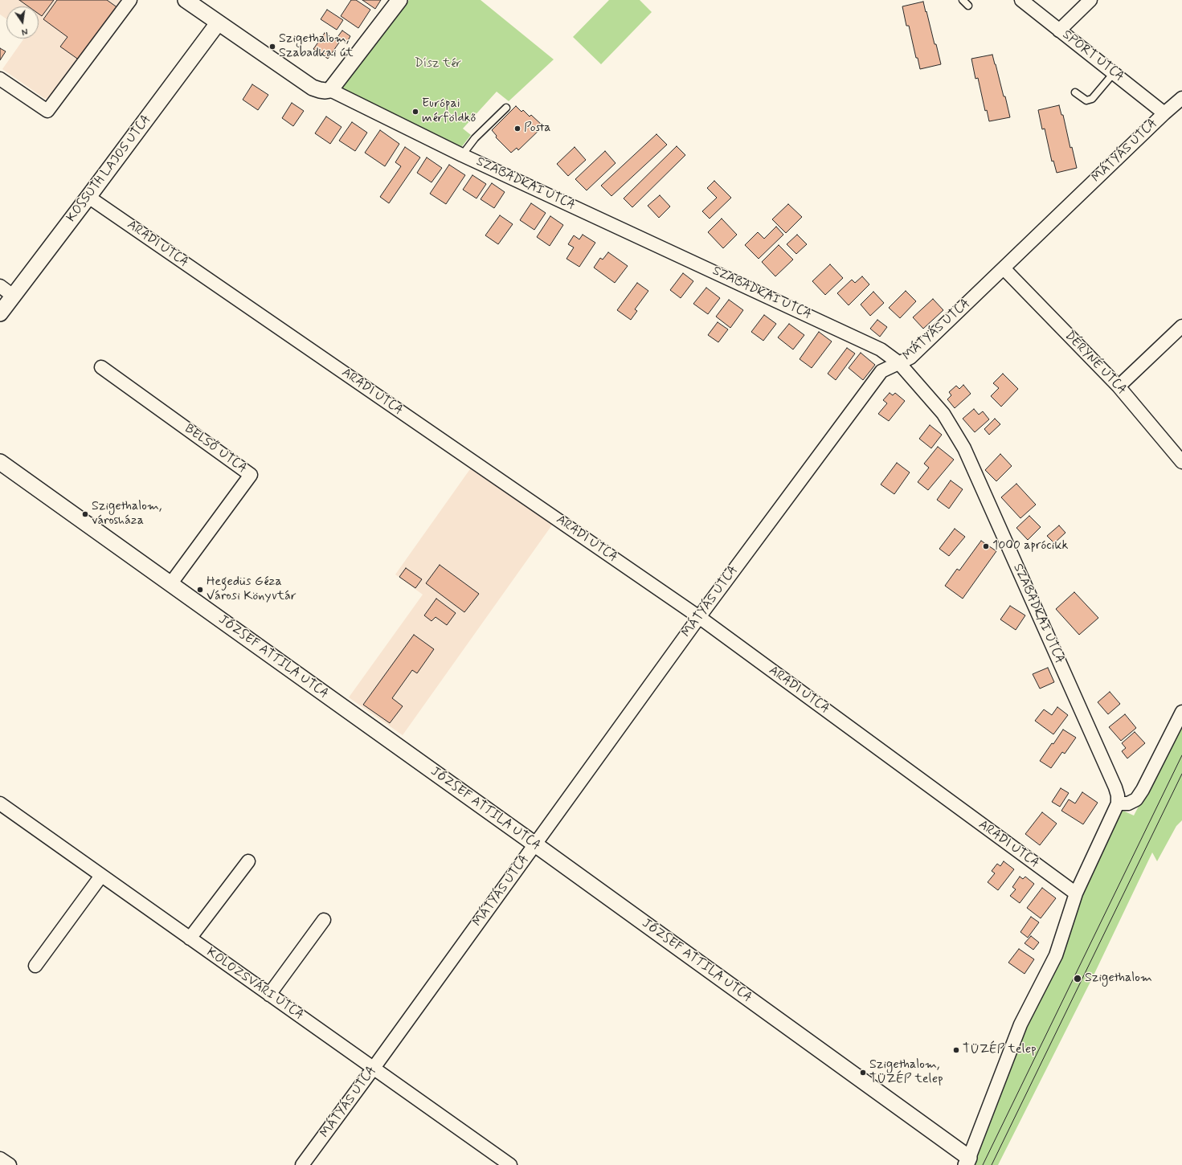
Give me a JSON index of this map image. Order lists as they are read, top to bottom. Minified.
{"streets":{"street":["SPORT UTCA","MÁTYÁS UTCA","KOSSUTH LAJOS UTCA","SZABADKAI UTCA","ARADI UTCA","DÉRYNÉ UTCA","BELSŐ UTCA","JÓZSEF ATTILA UTCA","KOLOZSVÁRI UTCA"]},"crossings":[["SPORT UTCA","MÁTYÁS UTCA"],["MÁTYÁS UTCA","SZABADKAI UTCA"],["MÁTYÁS UTCA","ARADI UTCA"],["MÁTYÁS UTCA","DÉRYNÉ UTCA"],["MÁTYÁS UTCA","JÓZSEF ATTILA UTCA"],["MÁTYÁS UTCA","KOLOZSVÁRI UTCA"],["KOSSUTH LAJOS UTCA","SZABADKAI UTCA"],["KOSSUTH LAJOS UTCA","ARADI UTCA"],["BELSŐ UTCA","JÓZSEF ATTILA UTCA"]],"parks":["Dísz tér"],"places":["Szigethalom, Szabadkai út","Európai mérföldkő","Posta","Szigethalom, városháza","1000 aprócikk","Hegedüs Géza Városi Könyvtár","Szigethalom","TÜZÉP telep","Szigethalom, TÜZÉP telep"],"north":"bottom"}
